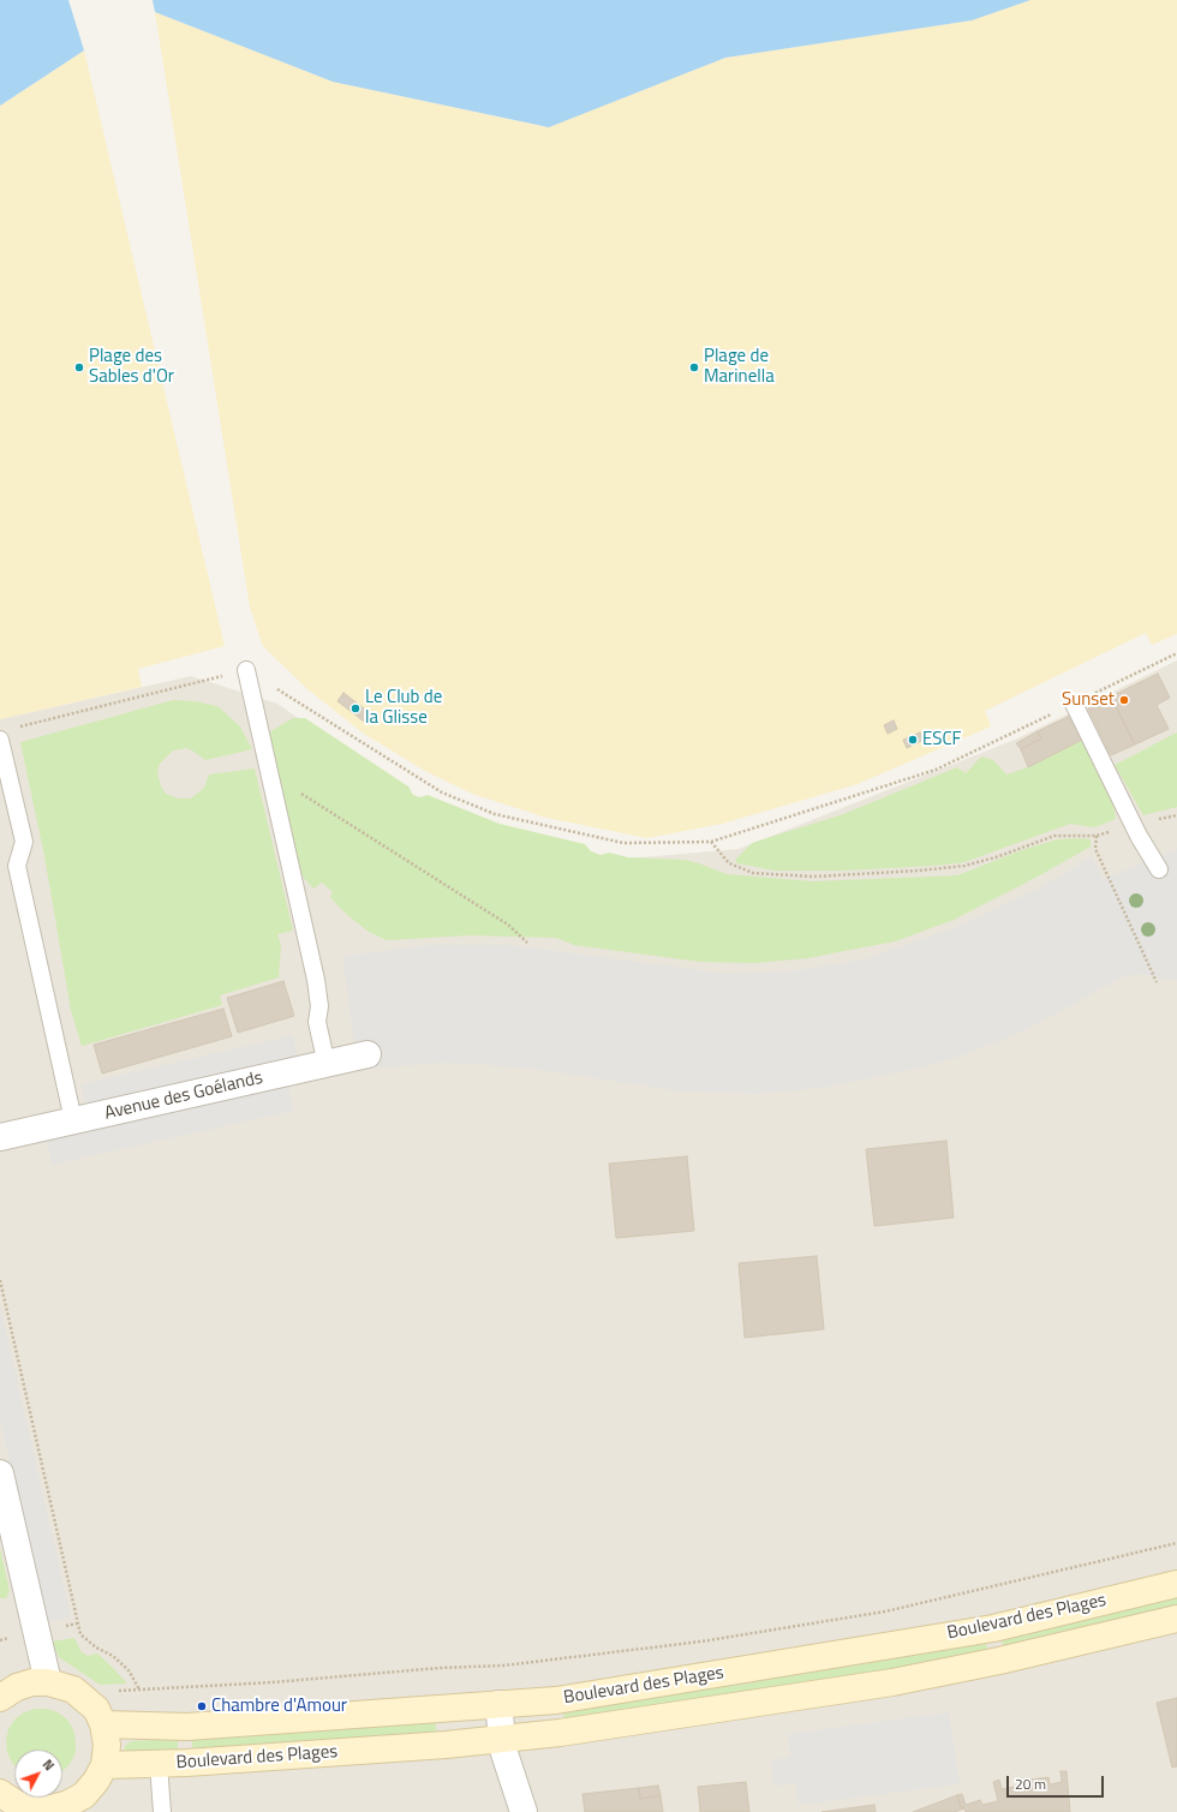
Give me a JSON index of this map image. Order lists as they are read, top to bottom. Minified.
{"streets":{"main road":["Boulevard des Plages"],"street":["Avenue des Goélands"]},"places":["Plage des Sables d'Or","Plage de Marinella","Sunset","Le Club de la Glisse","ESCF","Chambre d'Amour"],"scale_bar":"20 m","north":"top right"}
